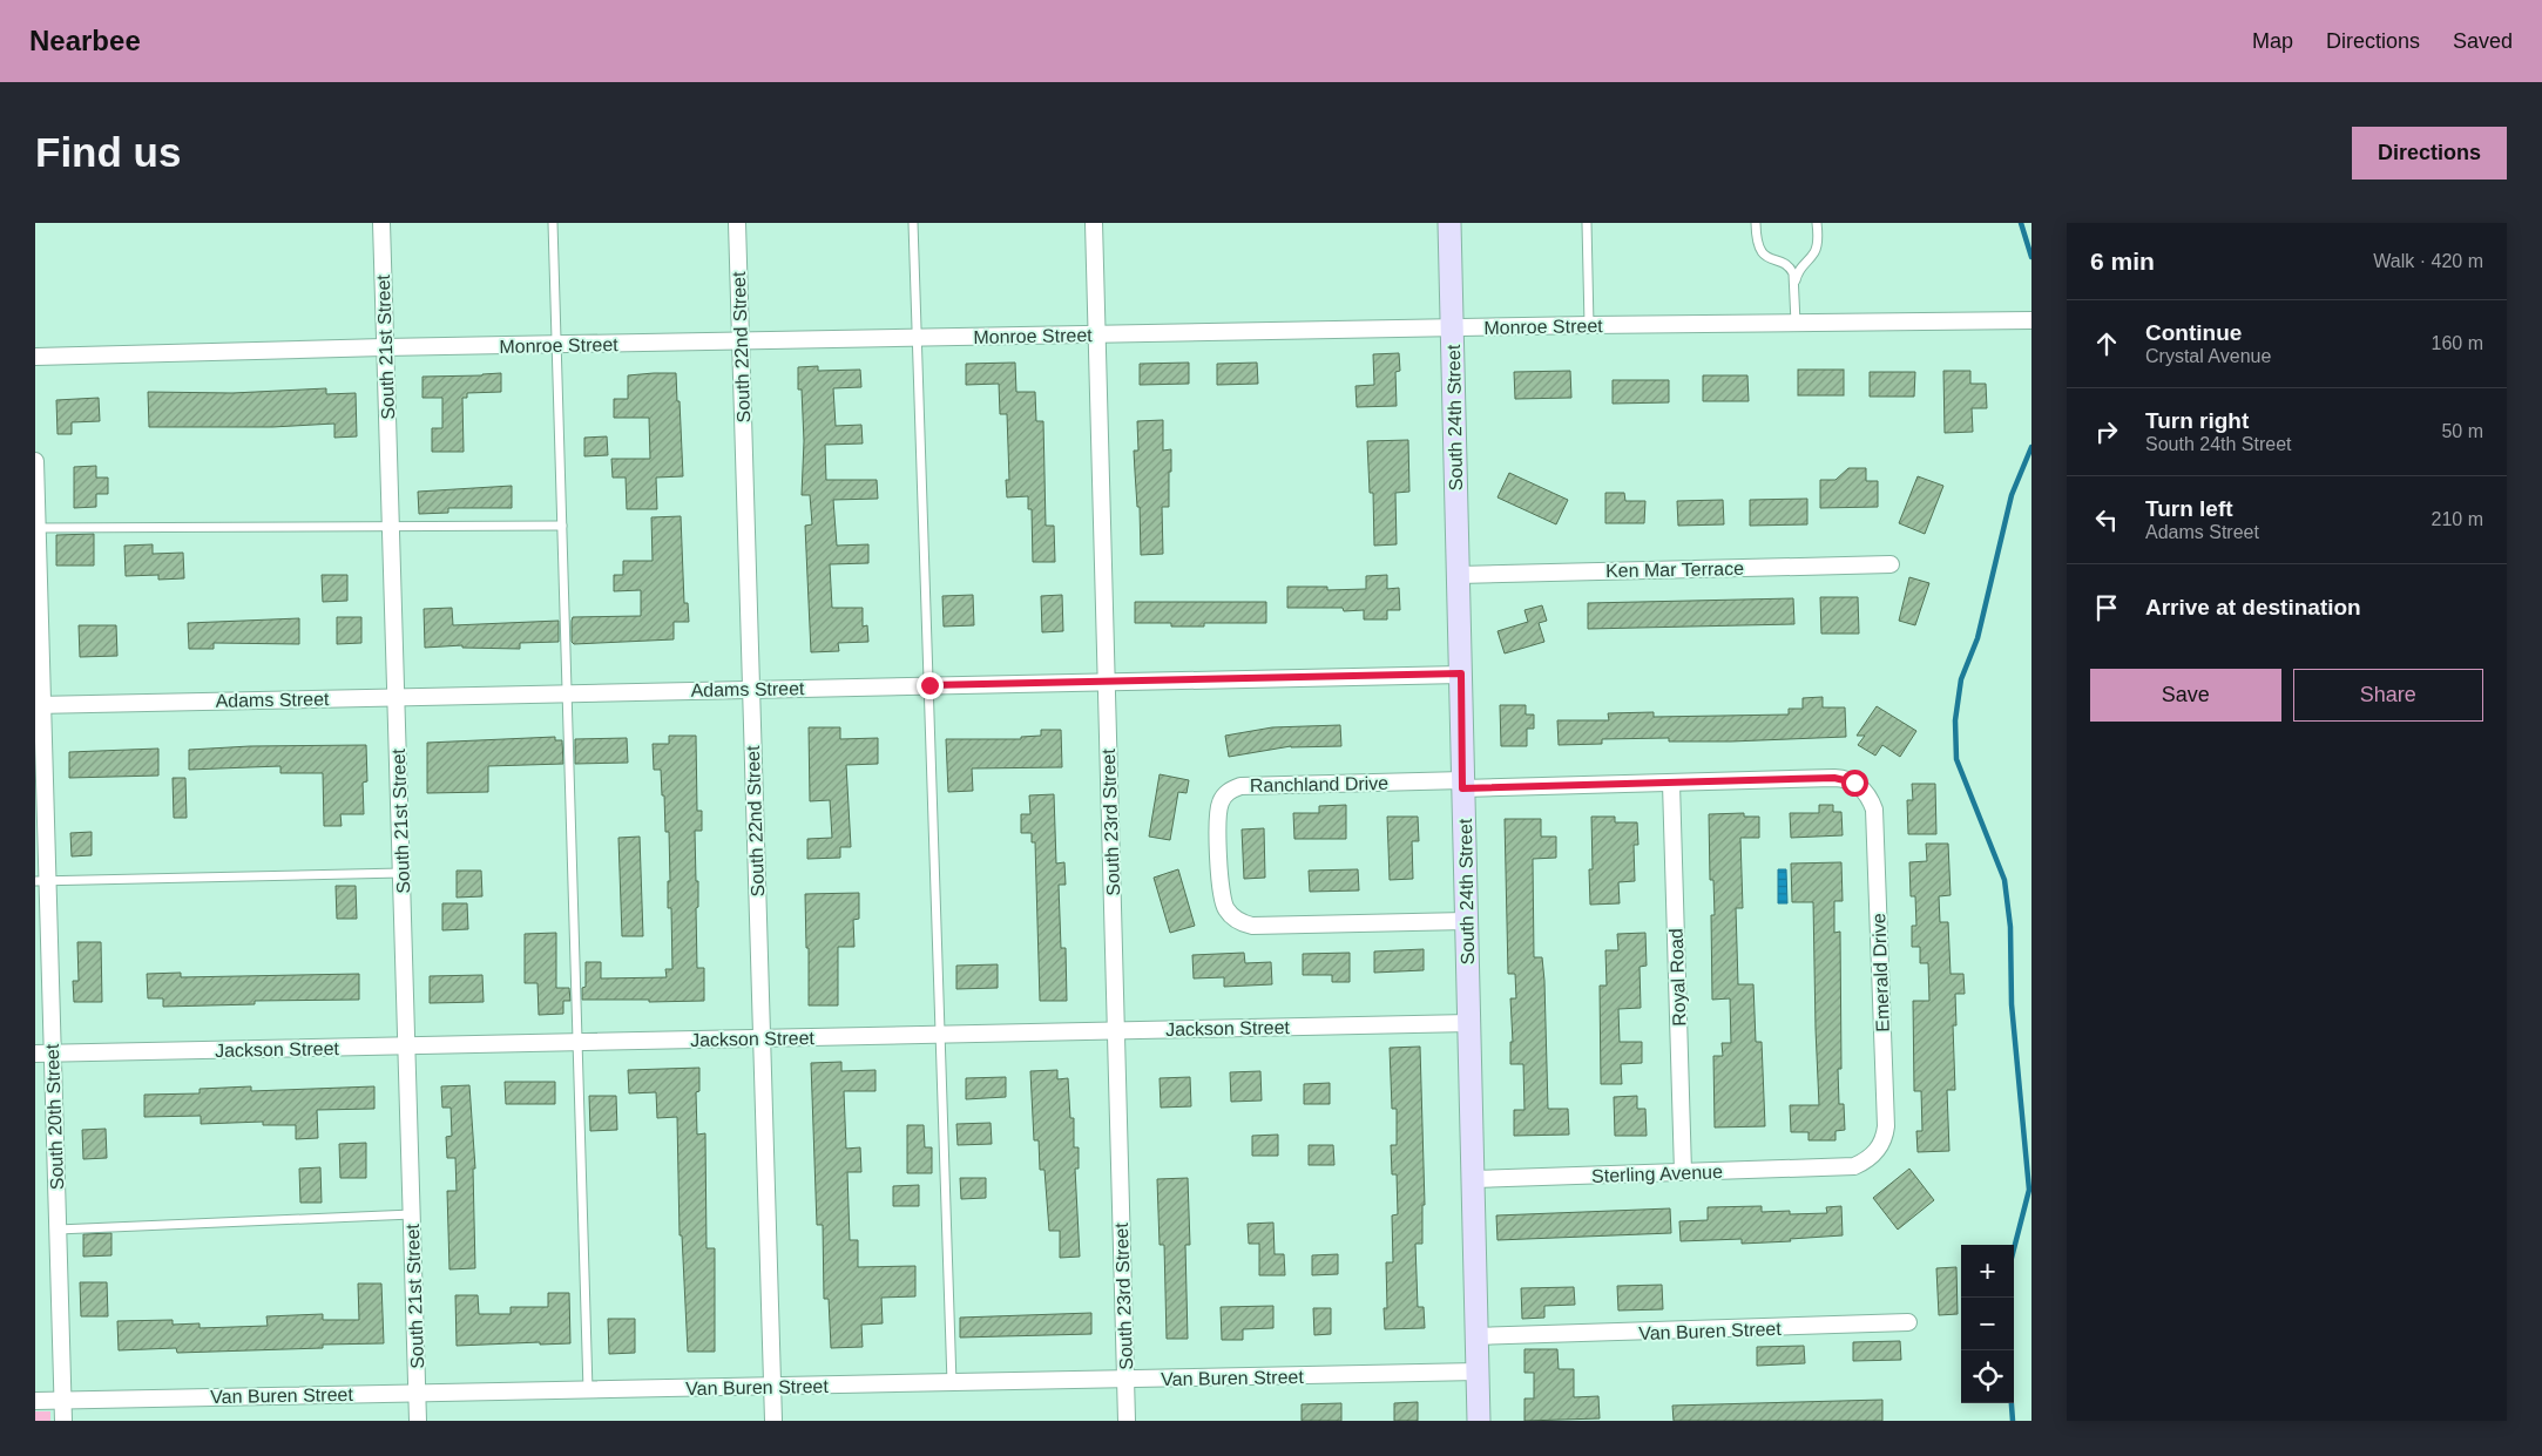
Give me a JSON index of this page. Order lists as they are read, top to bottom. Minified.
{"streets":{"street":["Monroe Street","South 21st Street","South 22nd Street","South 24th Street","Ken Mar Terrace","Adams Street","Ranchland Drive","South 23rd Street","Emerald Drive","Royal Road","Jackson Street","South 20th Street","Sterling Avenue","Van Buren Street"]},"crossings":[["Monroe Street","South 21st Street"],["Monroe Street","South 22nd Street"],["Monroe Street","South 24th Street"],["Monroe Street","South 23rd Street"],["South 21st Street","Adams Street"],["South 21st Street","Jackson Street"],["South 21st Street","Van Buren Street"],["South 22nd Street","Adams Street"],["South 22nd Street","Jackson Street"],["South 22nd Street","Van Buren Street"],["South 24th Street","Ken Mar Terrace"],["South 24th Street","Adams Street"],["South 24th Street","Ranchland Drive"],["South 24th Street","Jackson Street"],["South 24th Street","Sterling Avenue"],["South 24th Street","Van Buren Street"],["Adams Street","South 23rd Street"],["Adams Street","South 20th Street"],["Ranchland Drive","Emerald Drive"],["Ranchland Drive","Royal Road"],["South 23rd Street","Jackson Street"],["South 23rd Street","Van Buren Street"],["Emerald Drive","Sterling Avenue"],["Royal Road","Sterling Avenue"],["Jackson Street","South 20th Street"],["South 20th Street","Van Buren Street"]],"page":{"header":"Nearbee","nav":["Map","Directions","Saved"],"buttons":["Directions",["Save","Share"]],"title":"Find us","heading":["6 min","Walk · 420 m"],"list":[["Continue","Crystal Avenue","160 m"],["Turn right","South 24th Street","50 m"],["Turn left","Adams Street","210 m"],"Arrive at destination"],"map_buttons":["+","−"]}}
